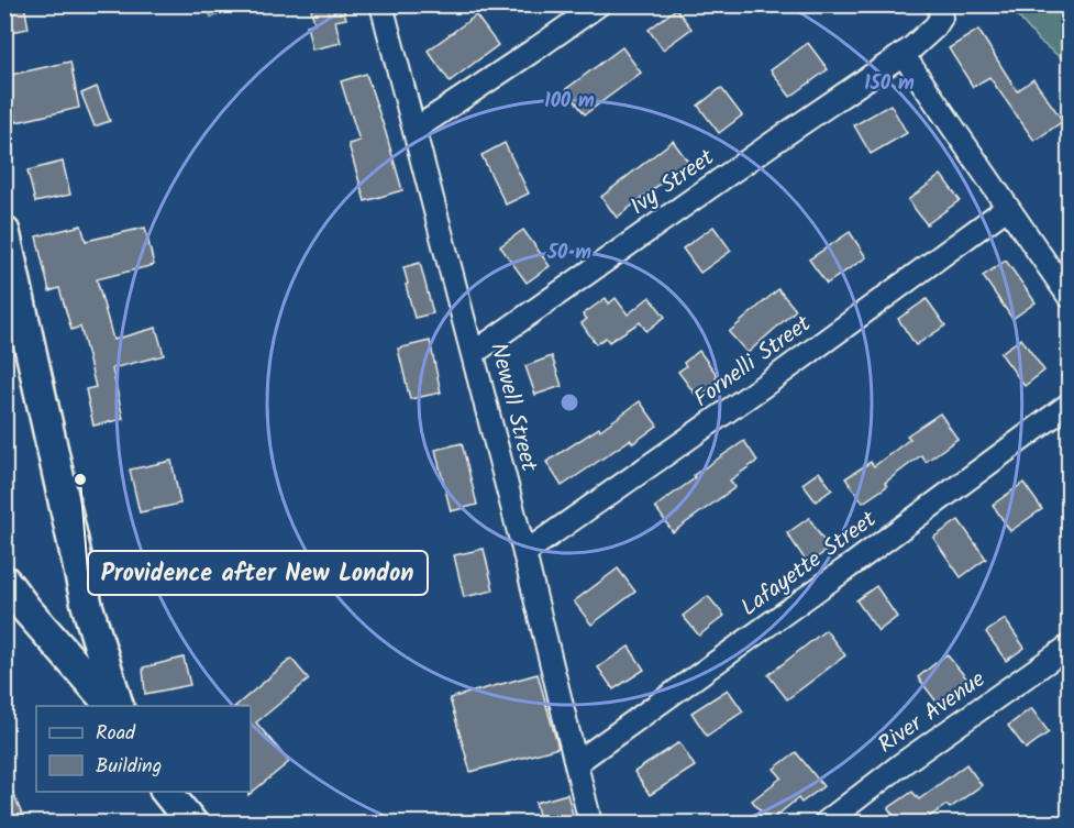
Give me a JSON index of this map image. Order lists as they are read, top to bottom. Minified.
{"streets":{"street":["Ivy Street","Fornelli Street","Newell Street","Lafayette Street","River Avenue"]},"crossings":[["Ivy Street","Newell Street"],["Fornelli Street","Newell Street"],["Newell Street","Lafayette Street"]],"places":["Providence after New London"],"legend":["Road","Building"],"rings":["150 m","100 m","50 m"]}
